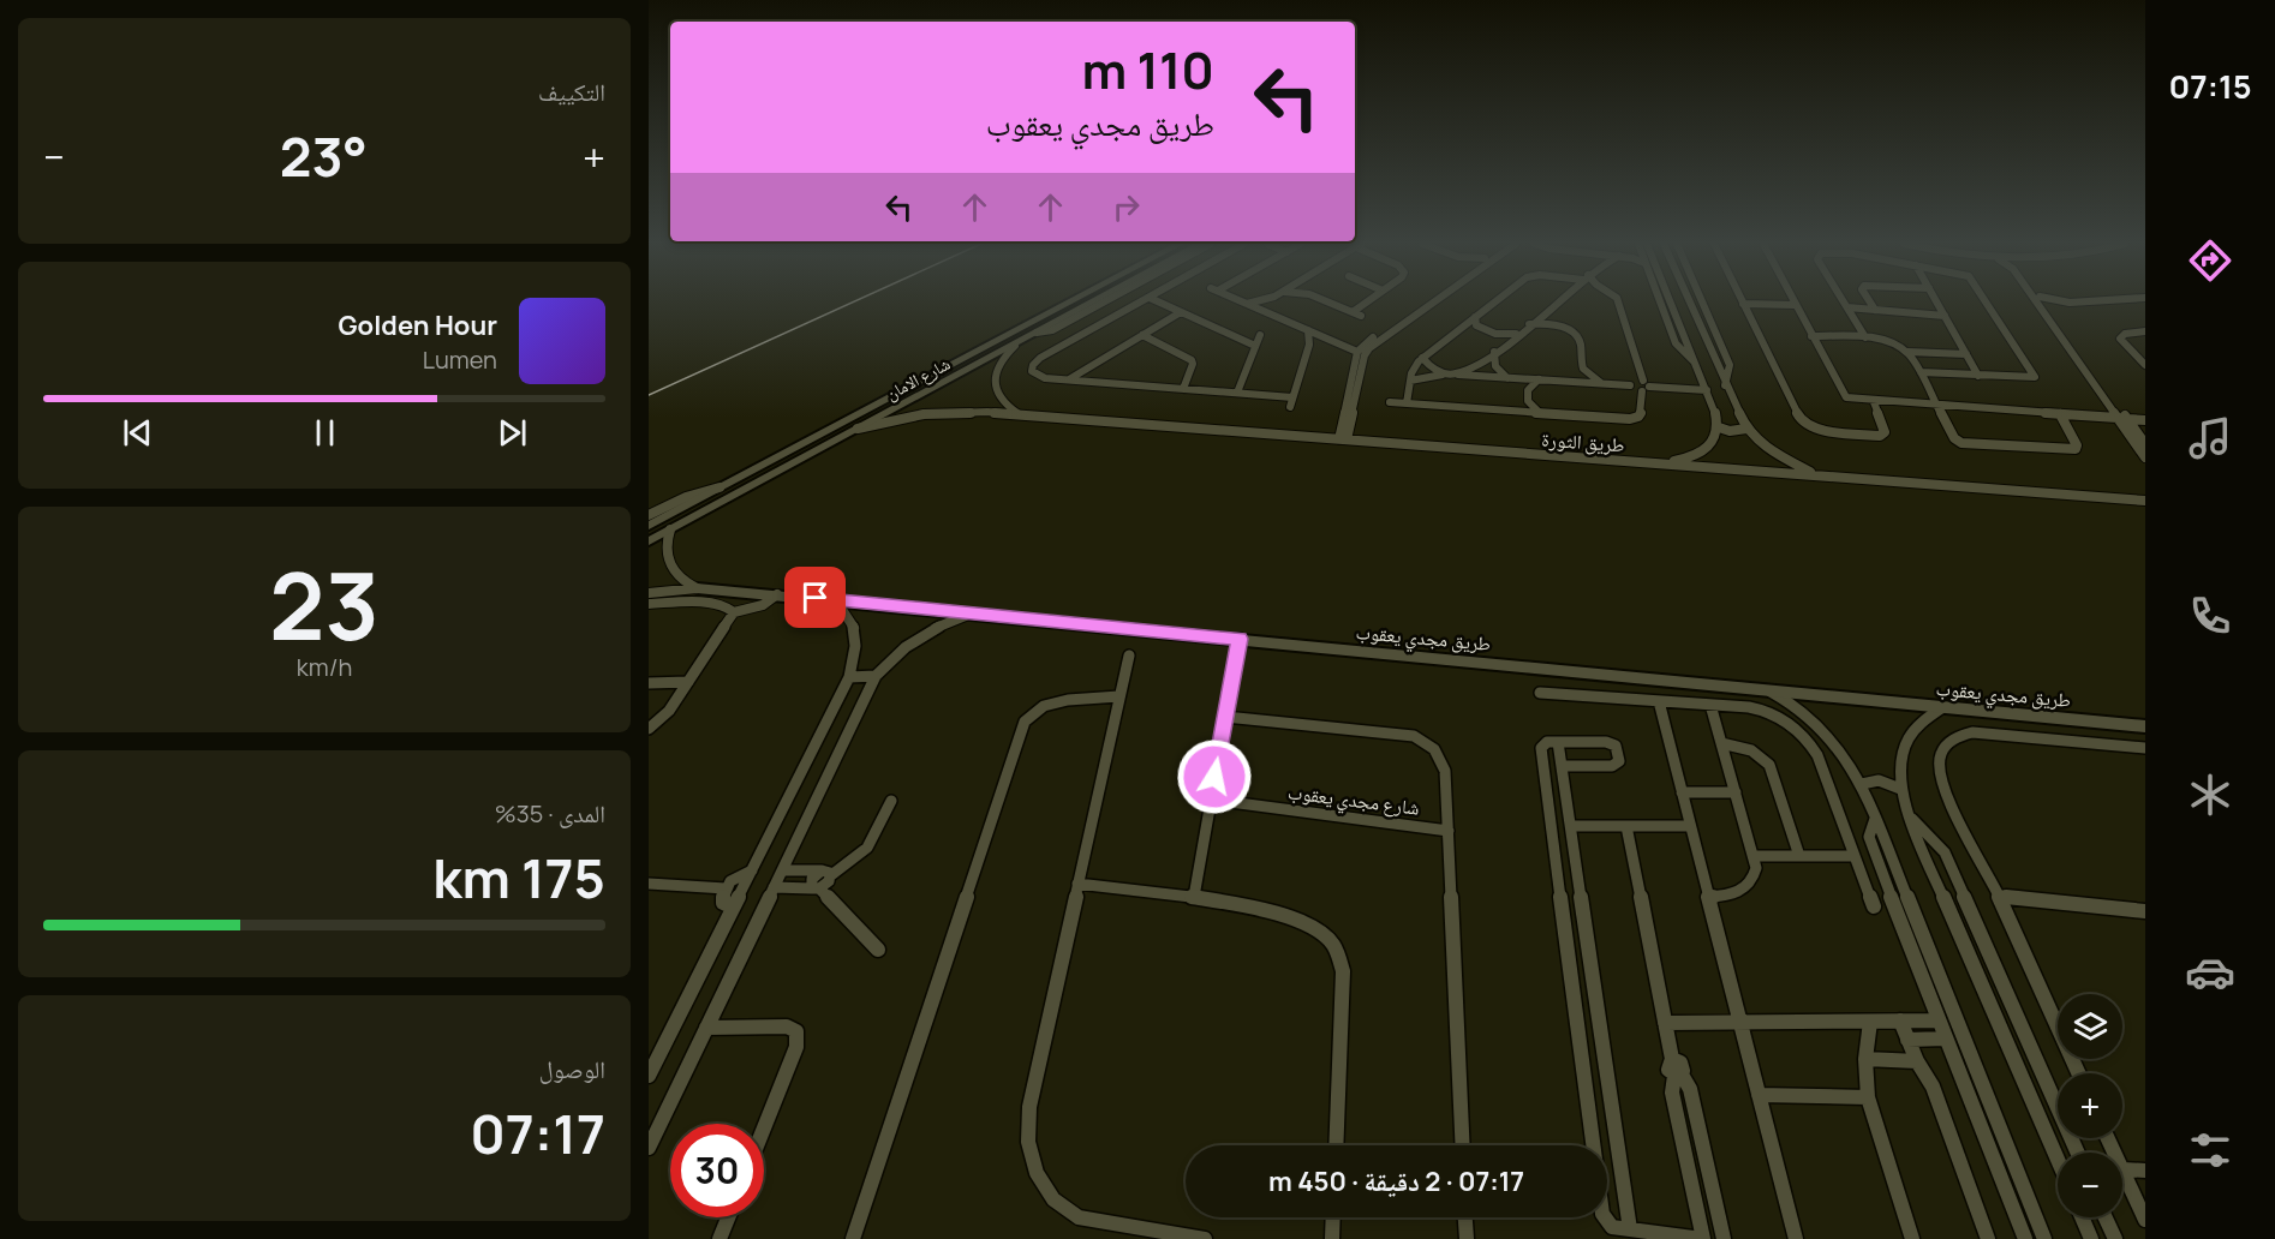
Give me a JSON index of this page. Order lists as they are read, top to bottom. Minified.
{"streets":{"street":["شارع الامان","طريق الثورة","طريق مجدي يعقوب","شارع مجدي يعقوب"]},"crossings":[["شارع الامان","طريق الثورة"]],"page":{"tabs":"07:15","tile":["التكييف",["23","km/h"],["المدى · 35%","175 km"],["الوصول","07:17"]],"turn":["110 m","طريق مجدي يعقوب"],"heat":["−","23°","+"],"song":["Golden Hour","Lumen"],"map_buttons":["+","−"],"limit":"30","trip":"07:17 · 2 دقيقة · 450 m"}}
